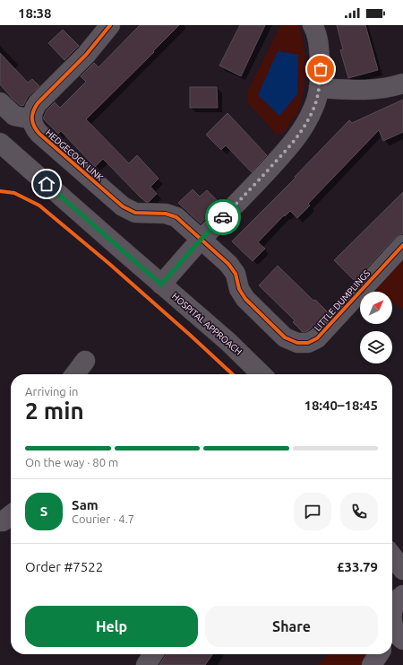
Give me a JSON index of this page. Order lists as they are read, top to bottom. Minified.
{"streets":{"street":["HEDGECOCK LINK","LITTLE DUMPLINGS","HOSPITAL APPROACH"]},"crossings":[["HEDGECOCK LINK","LITTLE DUMPLINGS"]],"north":"top right","page":{"status":"18:38","heading":["2 min","Arriving in","18:40–18:45"],"panel":["Sam","Courier · 4.7","Order #7522","£33.79"],"bar":"On the way · 80 m","round":"S","buttons":["Help","Share"]}}
